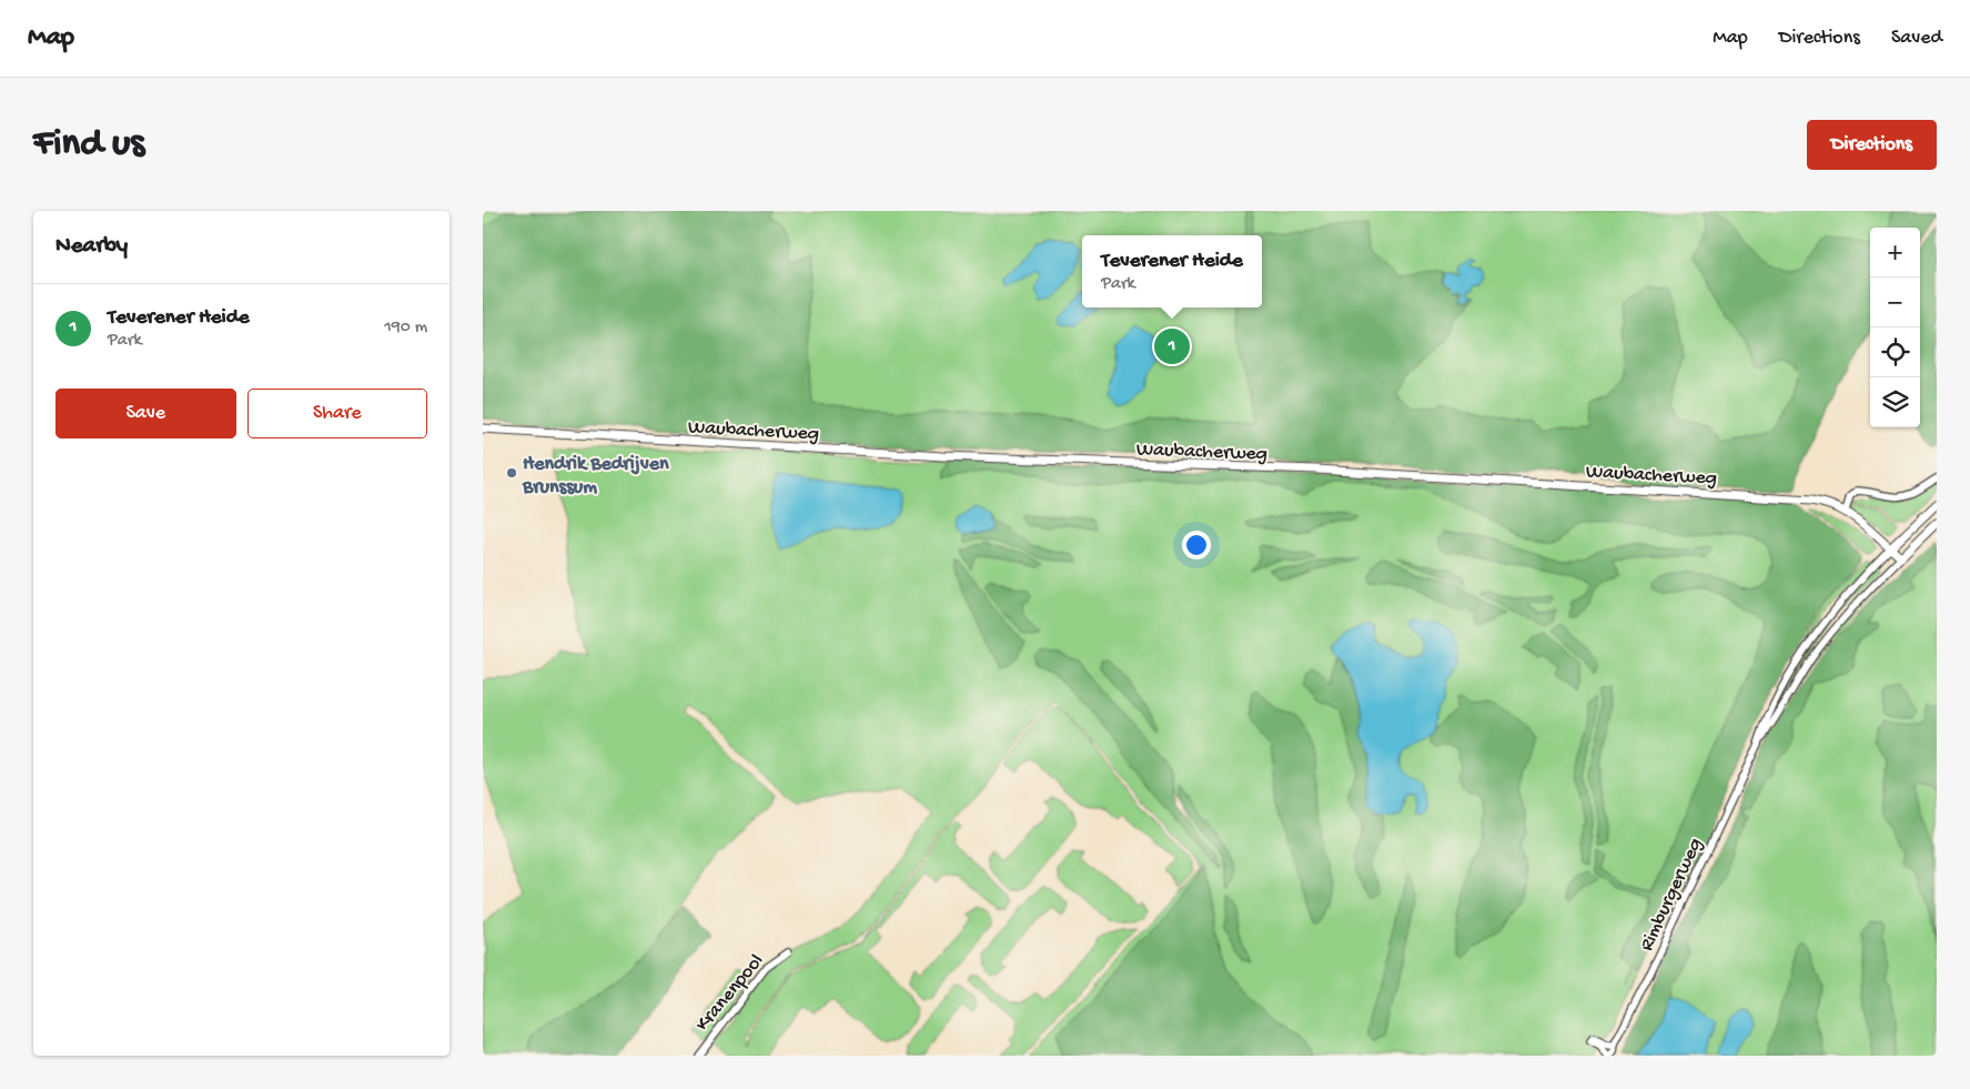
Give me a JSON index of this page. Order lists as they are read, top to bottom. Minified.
{"streets":{"street":["Waubacherweg","Rimburgerweg","Kranenpool"]},"crossings":[["Waubacherweg","Rimburgerweg"]],"places":["Hendrik Bedrijven Brunssum"],"page":{"header":"Map","nav":["Map","Directions","Saved"],"buttons":["Directions",["Save","Share"]],"title":"Find us","heading":"Nearby","map_buttons":["+","−"],"popup":["Teverener Heide","Park"],"list":[{"mark":"1","name":"Teverener Heide","note":"Park","value":"190 m"}],"pins":"1"}}
